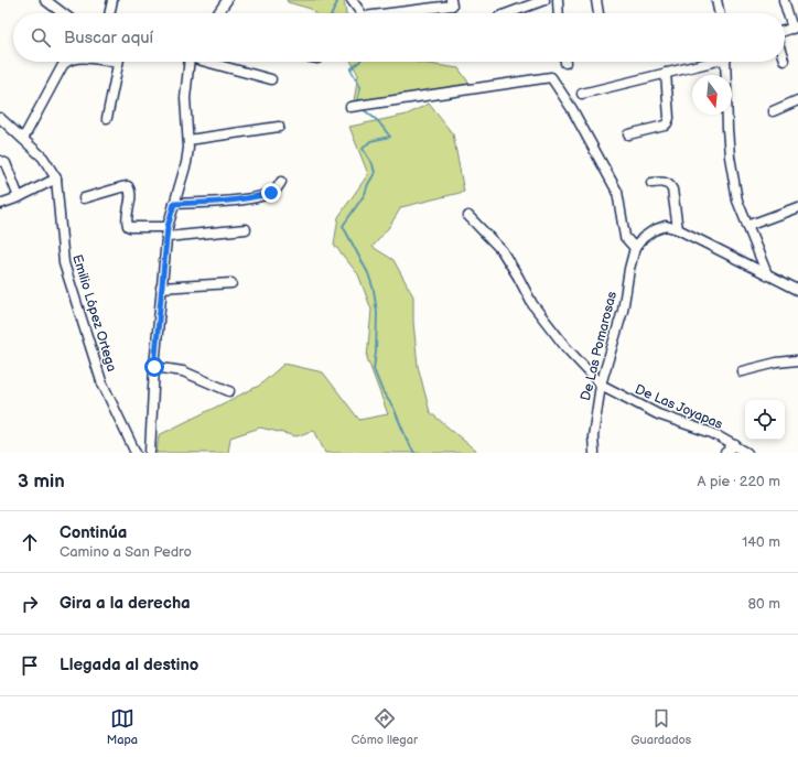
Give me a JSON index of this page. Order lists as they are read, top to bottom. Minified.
{"streets":{"street":["Emilio López Ortega","De Las Pomarosas","De Las Joyapas"]},"crossings":[["De Las Pomarosas","De Las Joyapas"]],"north":"bottom","page":{"search":"Buscar aquí","heading":["3 min","A pie · 220 m"],"list":[["Continúa","Camino a San Pedro","140 m"],["Gira a la derecha","80 m"],"Llegada al destino"],"nav":["Mapa","Cómo llegar","Guardados"]}}
